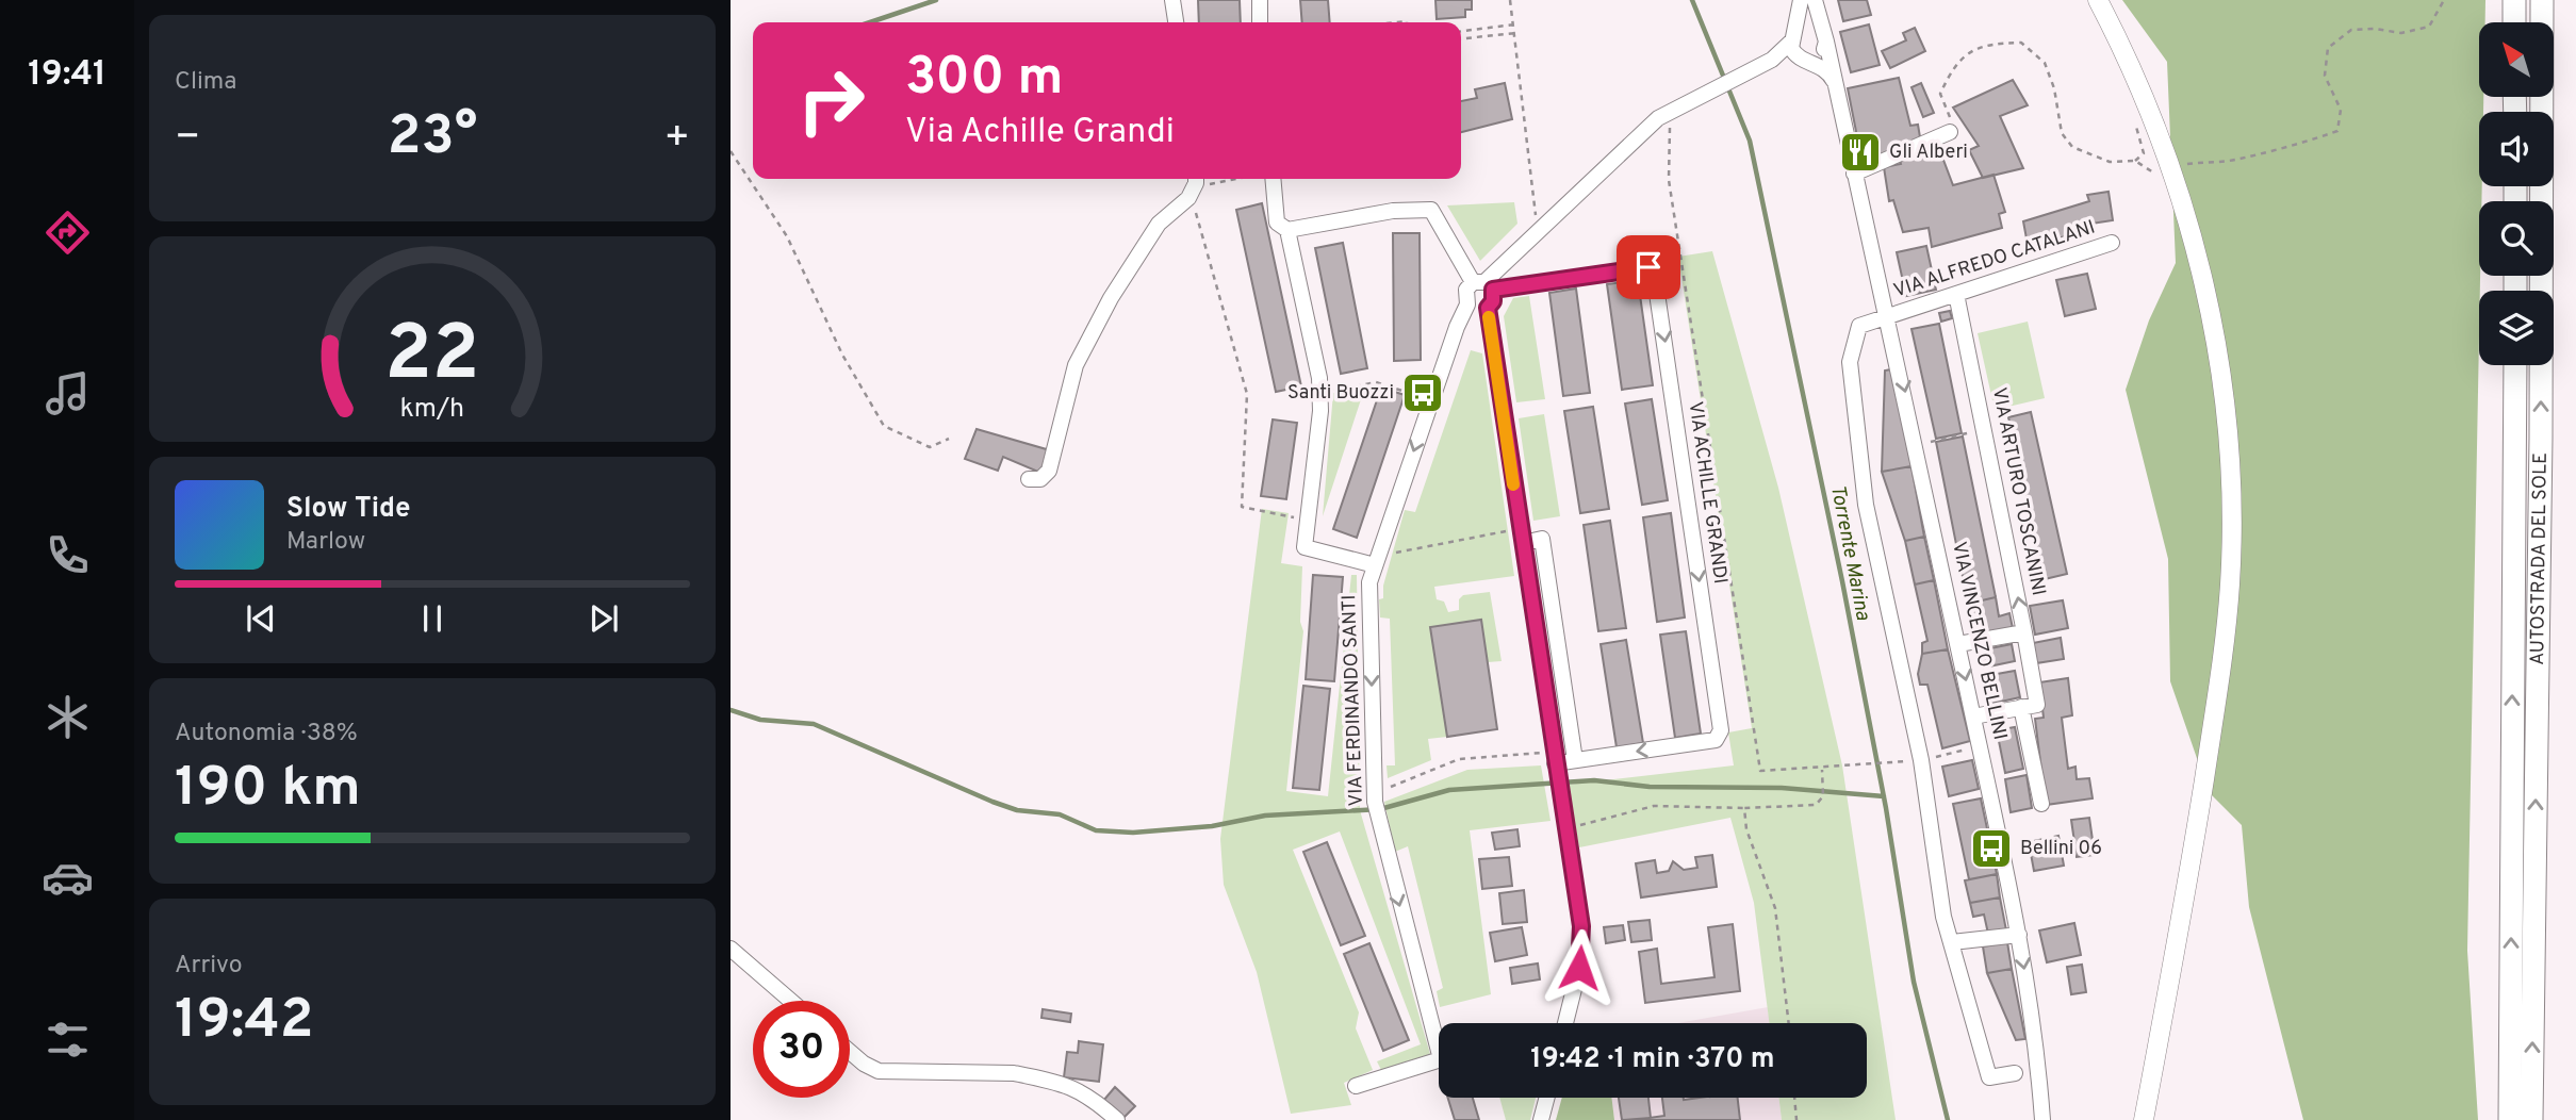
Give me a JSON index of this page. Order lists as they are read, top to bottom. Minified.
{"streets":{"highway":["AUTOSTRADA DEL SOLE"],"street":["VIA ALFREDO CATALANI","VIA ARTURO TOSCANINI","VIA ACHILLE GRANDI","VIA VINCENZO BELLINI","VIA FERDINANDO SANTI"]},"crossings":[["VIA ALFREDO CATALANI","VIA ARTURO TOSCANINI"],["VIA ALFREDO CATALANI","VIA VINCENZO BELLINI"],["VIA ACHILLE GRANDI","VIA FERDINANDO SANTI"]],"one_way":["VIA ARTURO TOSCANINI","AUTOSTRADA DEL SOLE"],"water":["Torrente Marina"],"places":{"restaurant":["Gli Alberi"],"bus stop":["Santi Buozzi","Bellini 06"]},"north":"top left","page":{"tabs":"19:41","tile":["Clima",["Autonomia · 38%","190 km"],["Arrivo","19:42"]],"turn":["300 m","Via Achille Grandi"],"heat":["−","23°","+"],"song":["Slow Tide","Marlow"],"limit":"30","trip":"19:42 · 1 min · 370 m","gauge":["22","km/h"]}}
